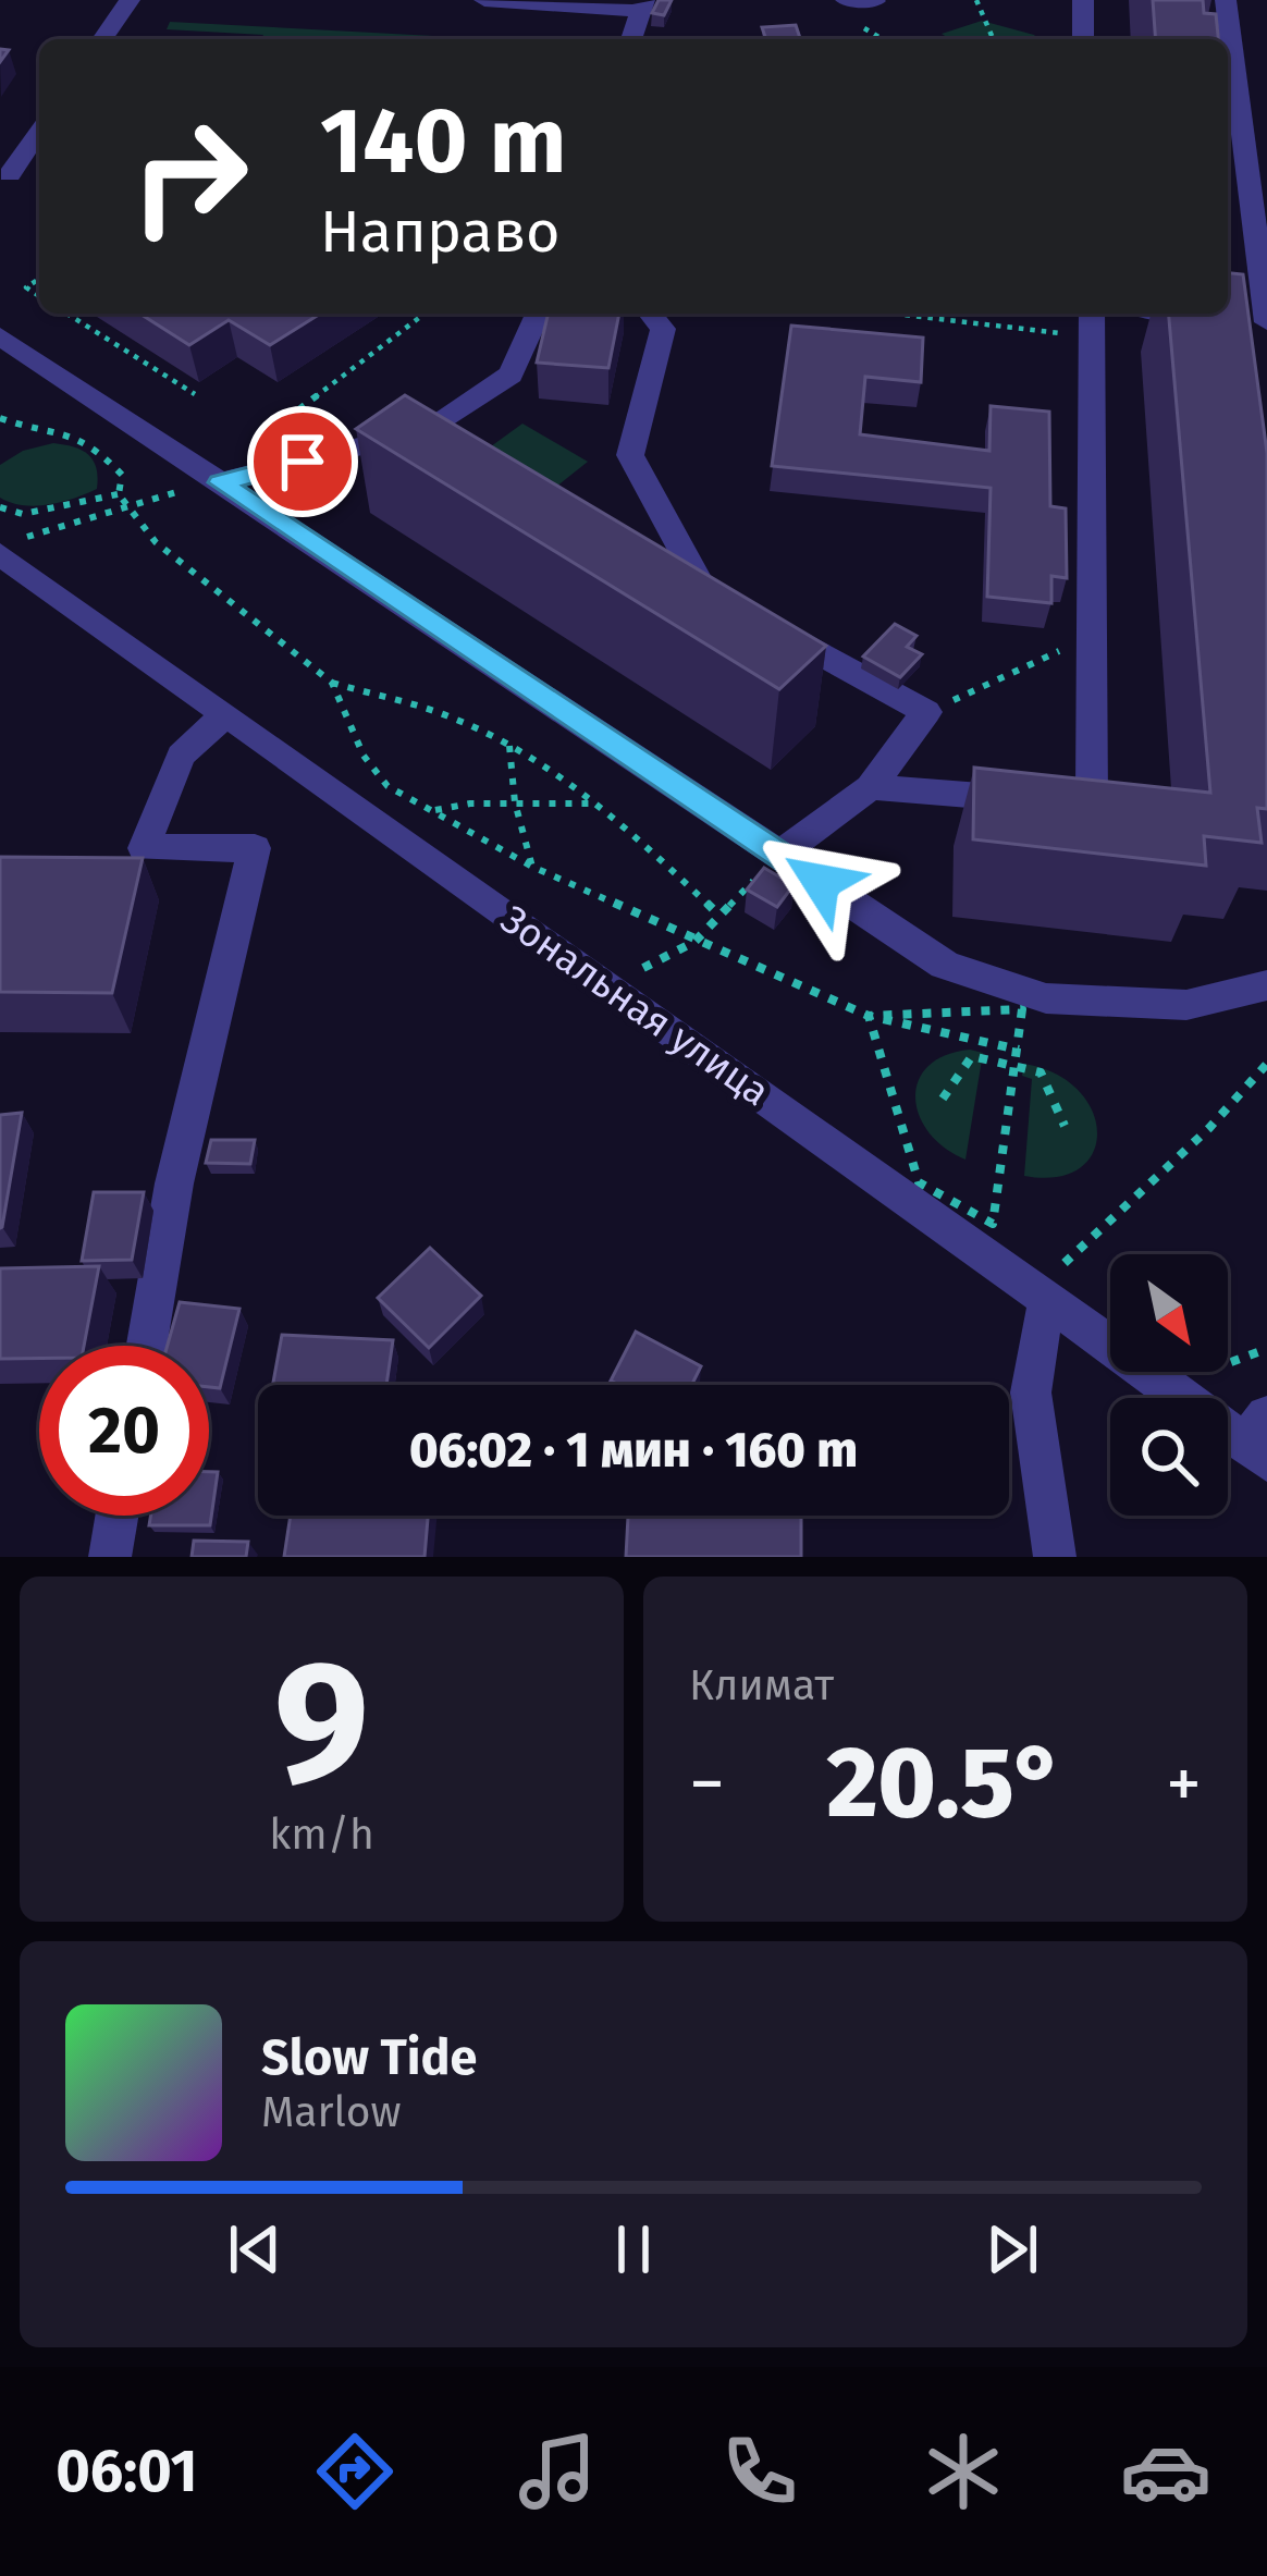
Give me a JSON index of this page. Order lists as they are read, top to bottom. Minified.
{"streets":{"street":["Зональная улица"]},"north":"bottom right","page":{"turn":["140 m","Направо"],"limit":"20","trip":"06:02 · 1 мин · 160 m","tile":[["9","km/h"],"Климат"],"heat":["−","20.5°","+"],"song":["Slow Tide","Marlow"],"tabs":"06:01"}}
